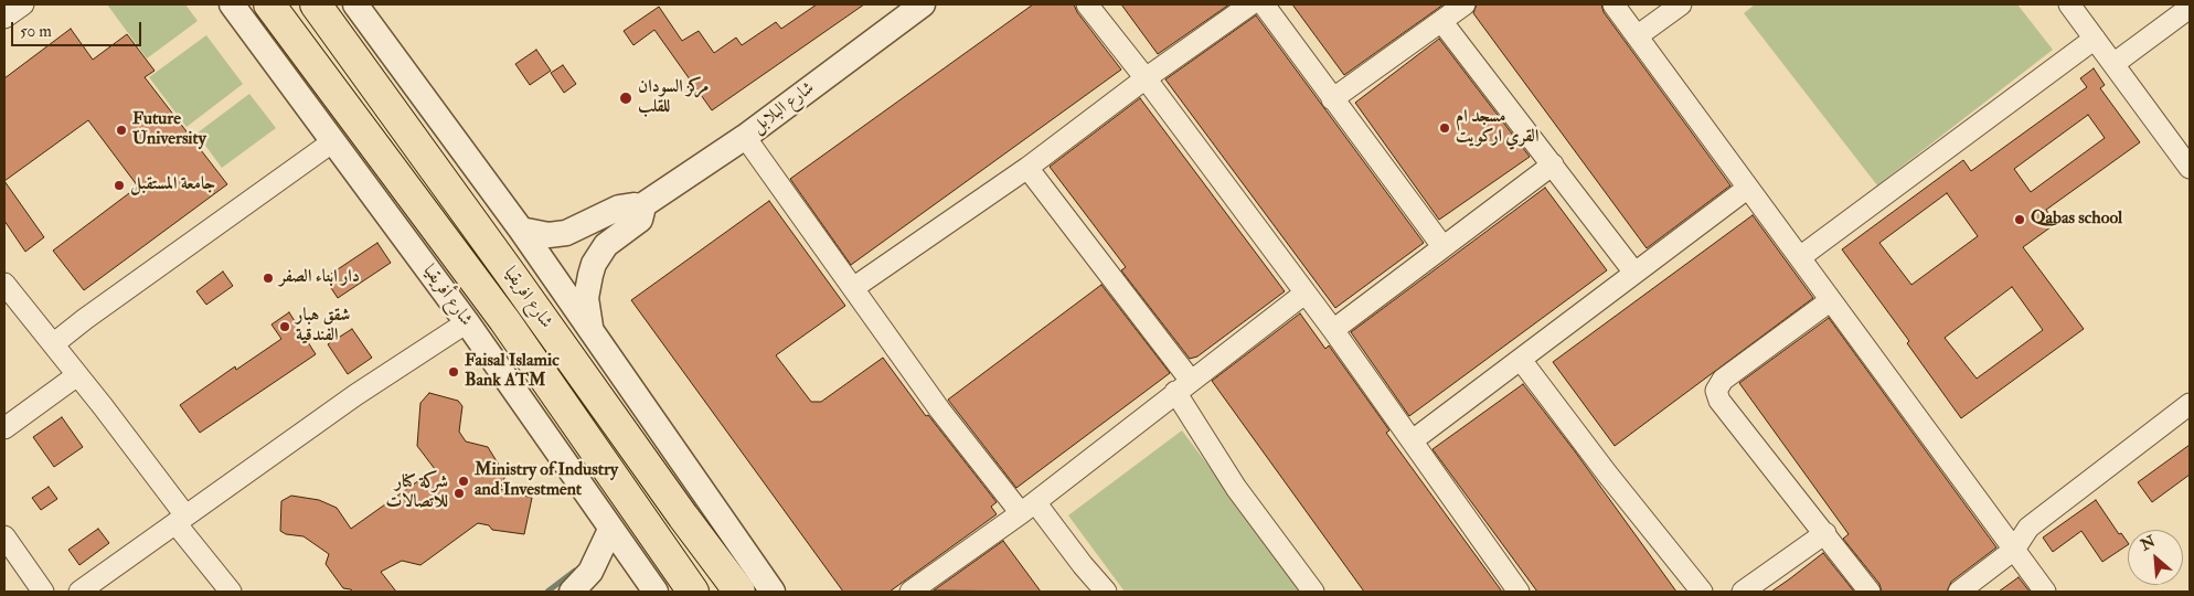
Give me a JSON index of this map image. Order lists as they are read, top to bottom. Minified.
{"streets":{"highway":["شارع افريقيا"],"street":["شارع البلابل","شارع أفريقيا"]},"places":["مركز السودان للقلب","مسجد ام القري اركويت","Future University","جامعة المستقبل","Qabas school","دار ابناء الصفر","شقق هبار الفندقية","Faisal Islamic Bank ATM","Ministry of Industry and Investment","شركة كنار للاتصالات"],"scale_bar":"50 m","north":"top left"}
